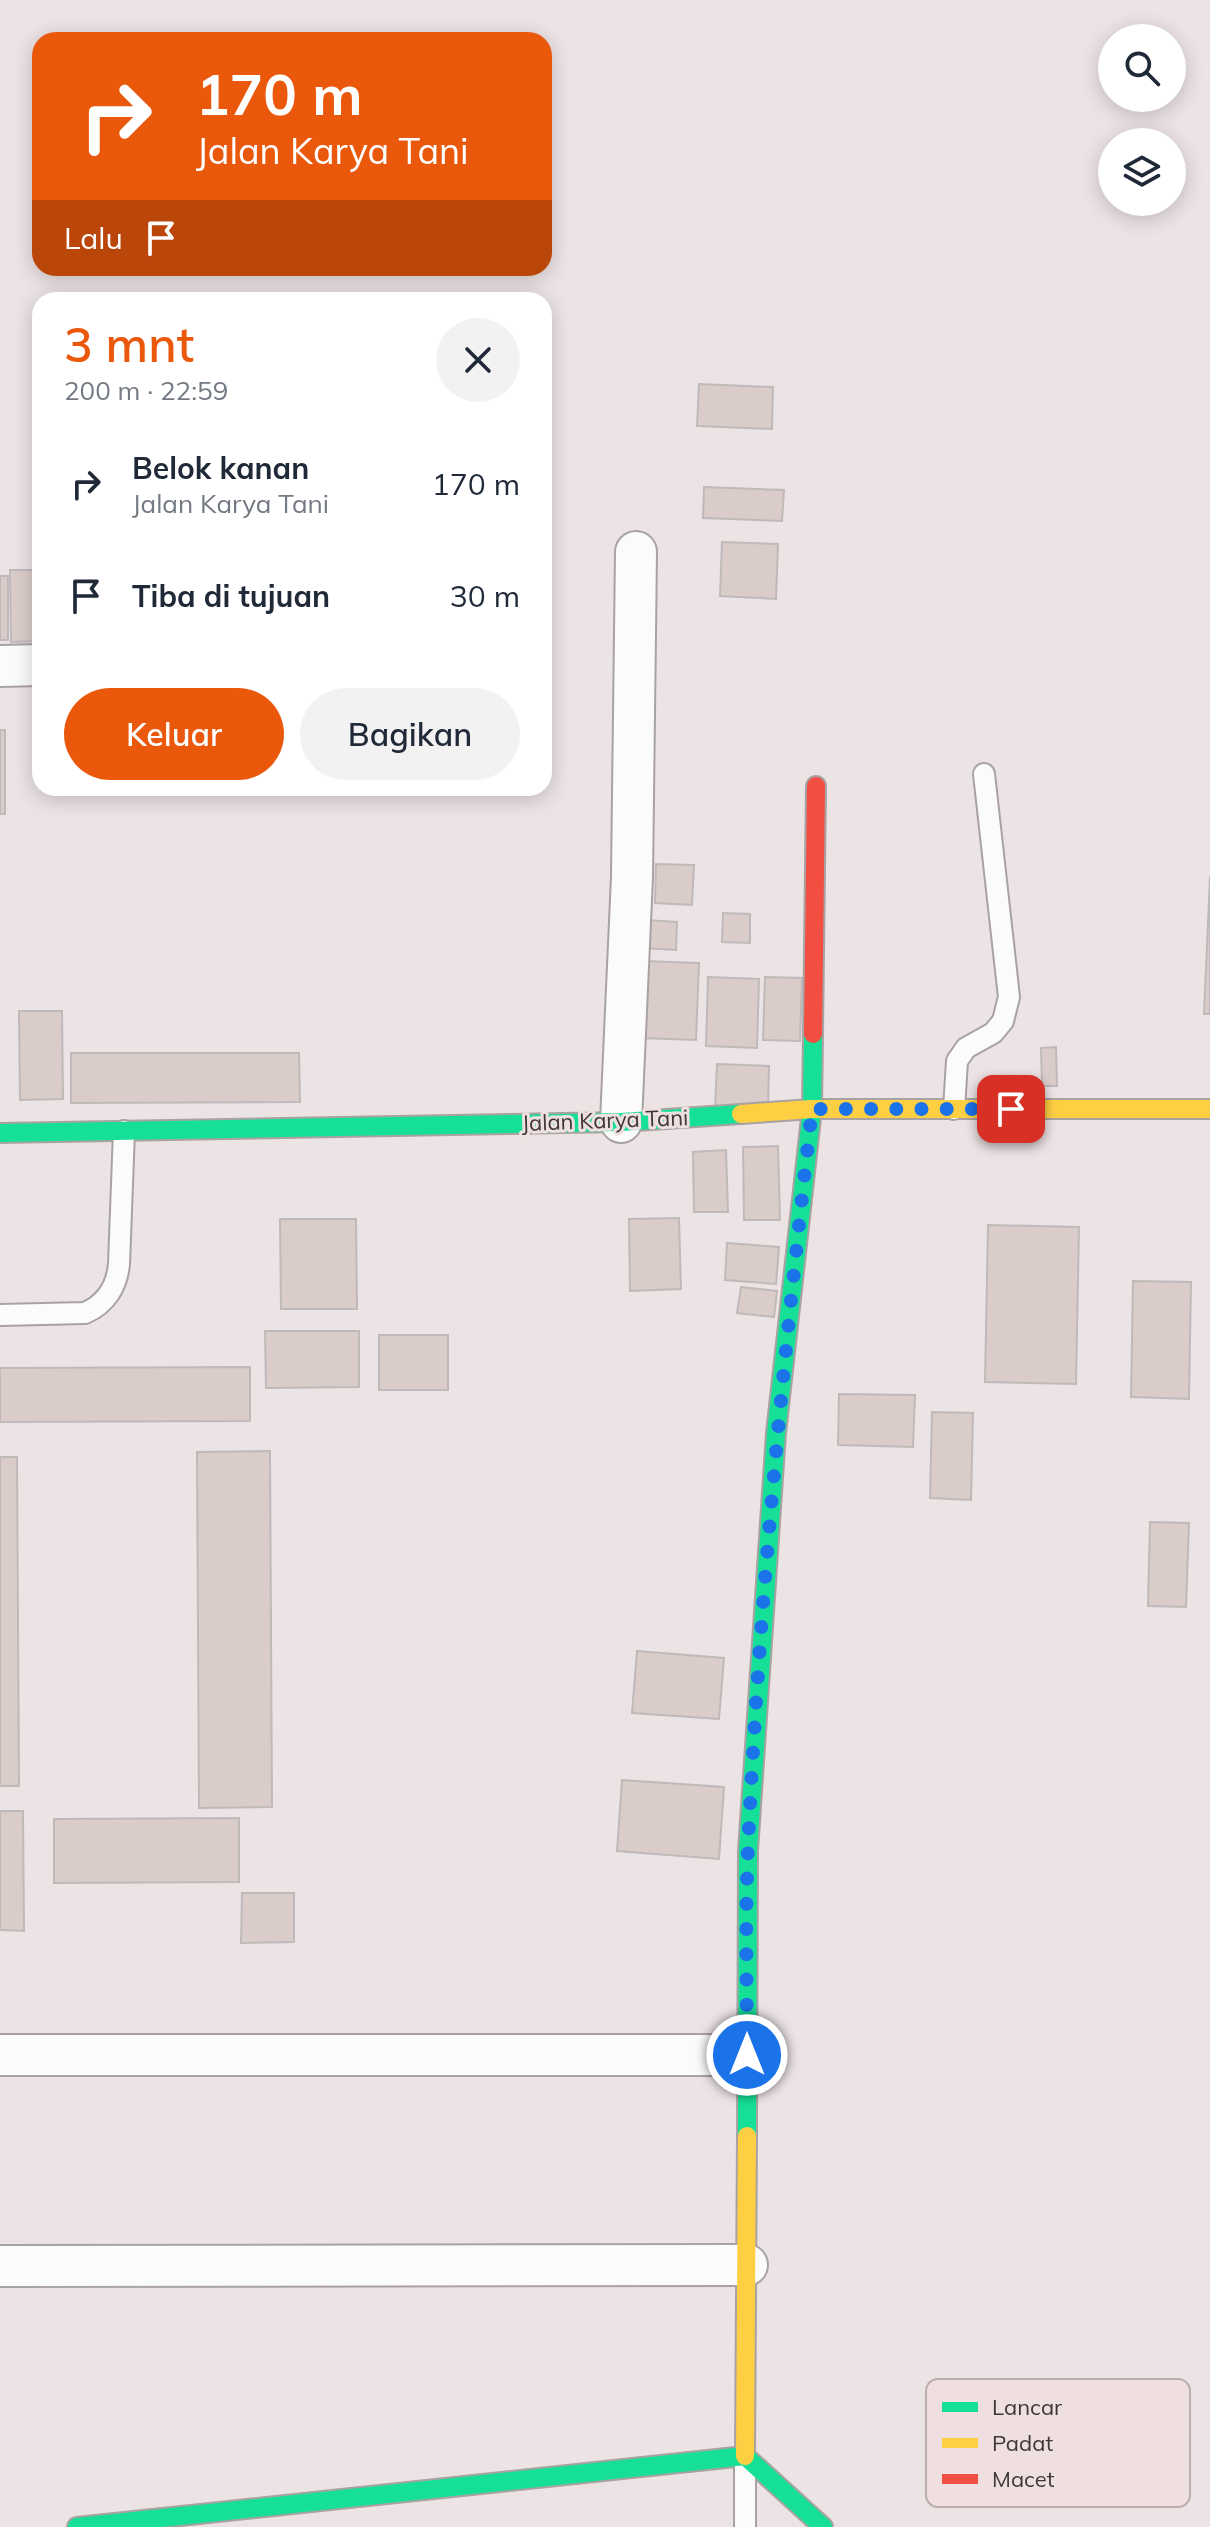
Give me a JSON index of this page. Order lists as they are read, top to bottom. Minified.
{"streets":{"street":["Jalan Karya Tani"]},"legend":["Lancar","Padat","Macet"],"page":{"turn":["170 m","Jalan Karya Tani"],"then":"Lalu","heading":["3 mnt","200 m · 22:59"],"list":[{"name":"Belok kanan","note":"Jalan Karya Tani","value":"170 m"},{"name":"Tiba di tujuan","value":"30 m"}],"buttons":["Keluar","Bagikan"]}}
